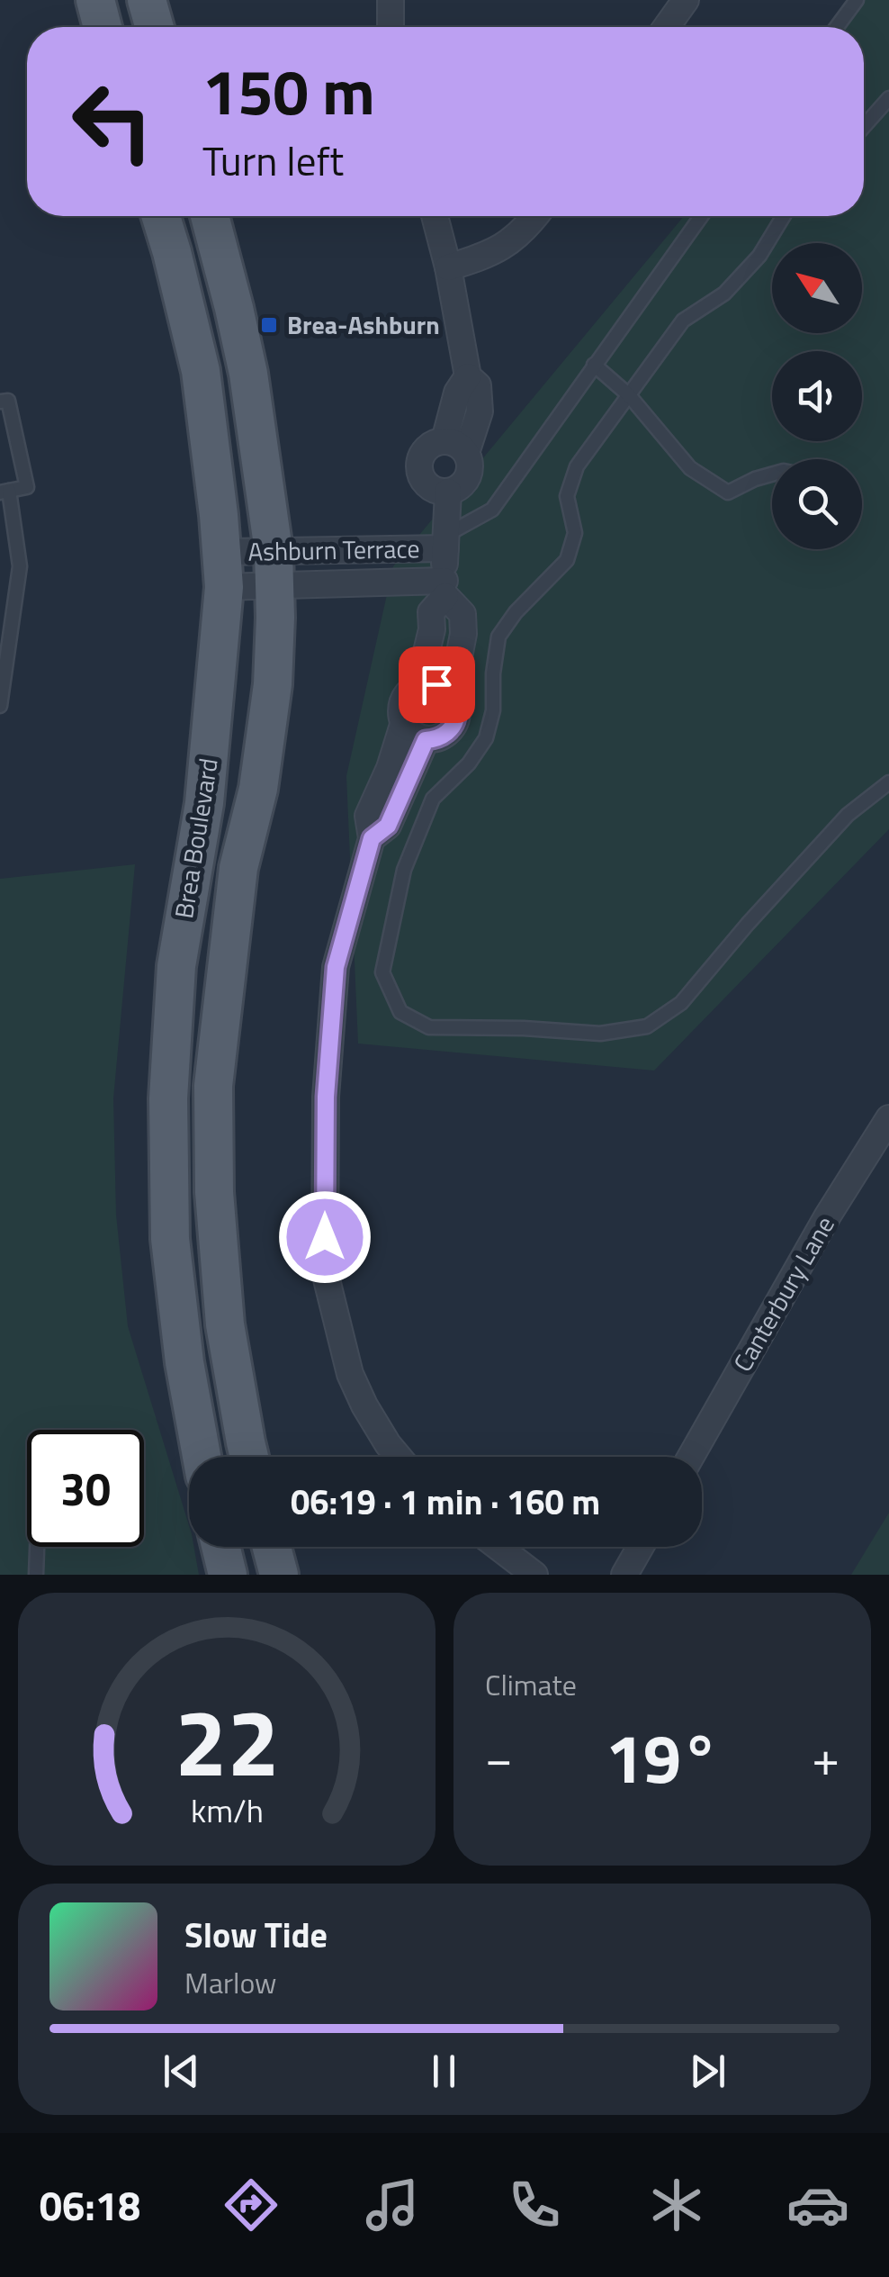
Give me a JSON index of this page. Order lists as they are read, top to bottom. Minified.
{"streets":{"main road":["Brea Boulevard"],"street":["Ashburn Terrace","Canterbury Lane"]},"crossings":[["Ashburn Terrace","Brea Boulevard"]],"places":{"transit":["Brea-Ashburn"]},"north":"top left","page":{"turn":["150 m","Turn left"],"limit":"30","trip":"06:19 · 1 min · 160 m","tile":"Climate","heat":["−","19°","+"],"song":["Slow Tide","Marlow"],"tabs":"06:18","gauge":["22","km/h"]}}
